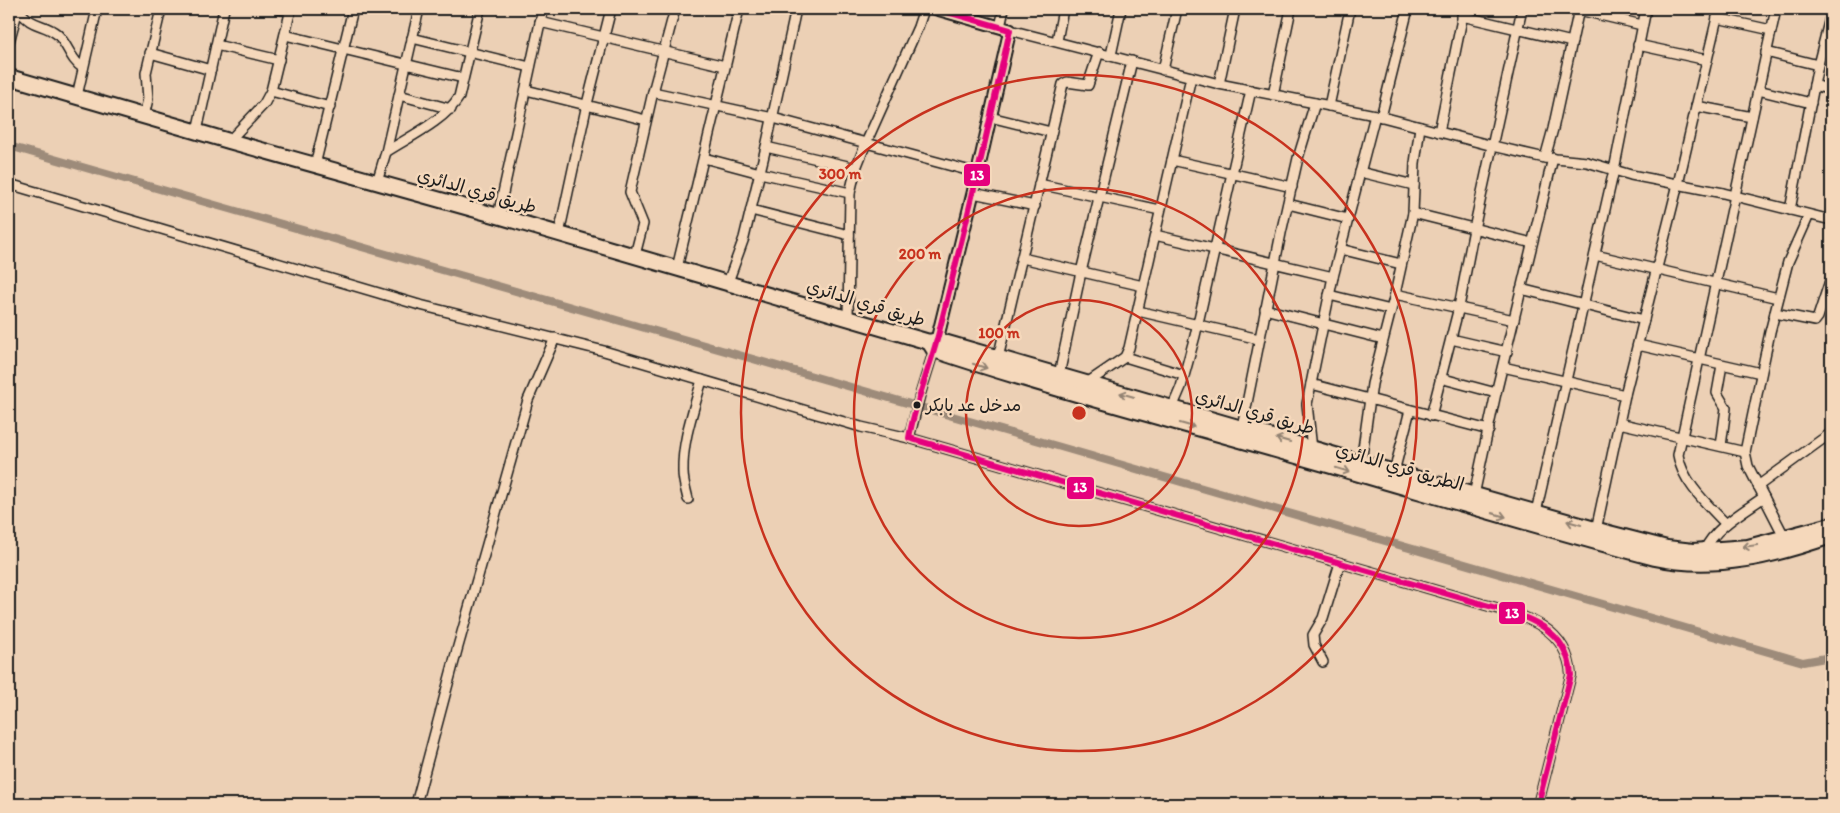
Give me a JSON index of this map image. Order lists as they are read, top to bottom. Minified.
{"streets":{"highway":["طريق قري الدائري","الطريق قري الدائري"]},"crossings":[["طريق قري الدائري","الطريق قري الدائري"]],"one_way":["الطريق قري الدائري"],"places":["مدخل عد بابكر"],"lines":["transit line 13"],"rings":["300 m","200 m","100 m"]}
